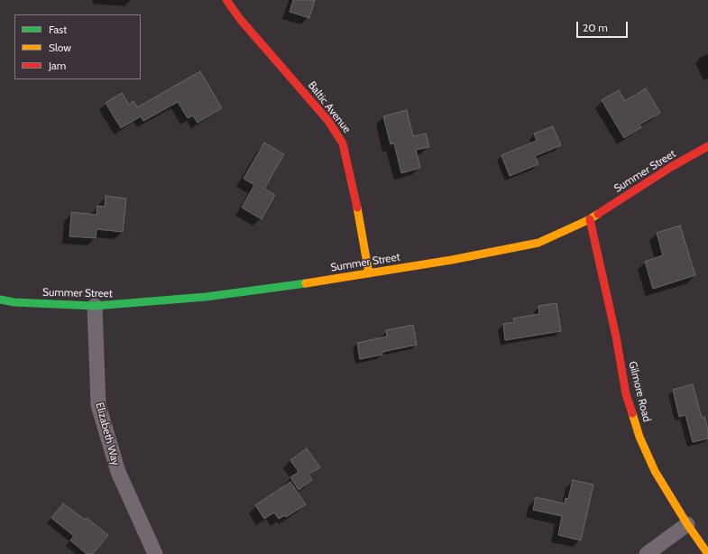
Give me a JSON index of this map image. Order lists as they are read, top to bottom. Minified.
{"streets":{"street":["Baltic Avenue","Summer Street","Gilmore Road","Elizabeth Way"]},"crossings":[["Baltic Avenue","Summer Street"],["Summer Street","Gilmore Road"],["Summer Street","Elizabeth Way"]],"legend":["Fast","Slow","Jam"],"scale_bar":"20 m"}
